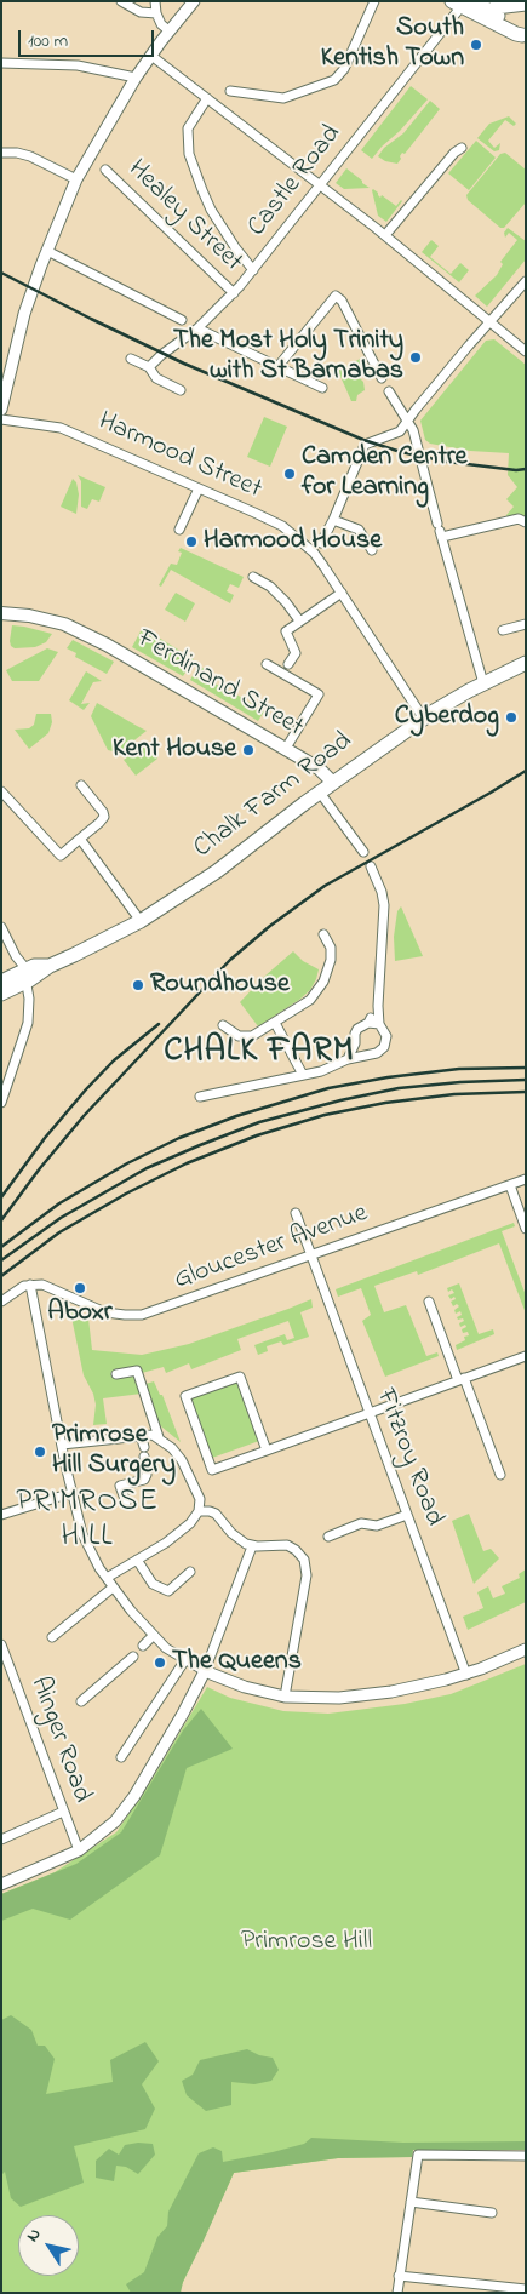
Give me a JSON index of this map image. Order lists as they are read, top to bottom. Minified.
{"streets":{"main road":["Ferdinand Street","Chalk Farm Road"],"street":["Castle Road","Healey Street","Harmood Street","Gloucester Avenue","Fitzroy Road","Ainger Road"]},"crossings":[["Castle Road","Healey Street"],["Harmood Street","Chalk Farm Road"],["Ferdinand Street","Chalk Farm Road"],["Gloucester Avenue","Fitzroy Road"]],"districts":["CHALK FARM","PRIMROSE HILL"],"parks":["Primrose Hill"],"places":["South Kentish Town","The Most Holy Trinity with St Barnabas","Camden Centre for Learning","Harmood House","Cyberdog","Kent House","Roundhouse","Aboxr","Primrose Hill Surgery","The Queens"],"scale_bar":"100 m","north":"top left"}
